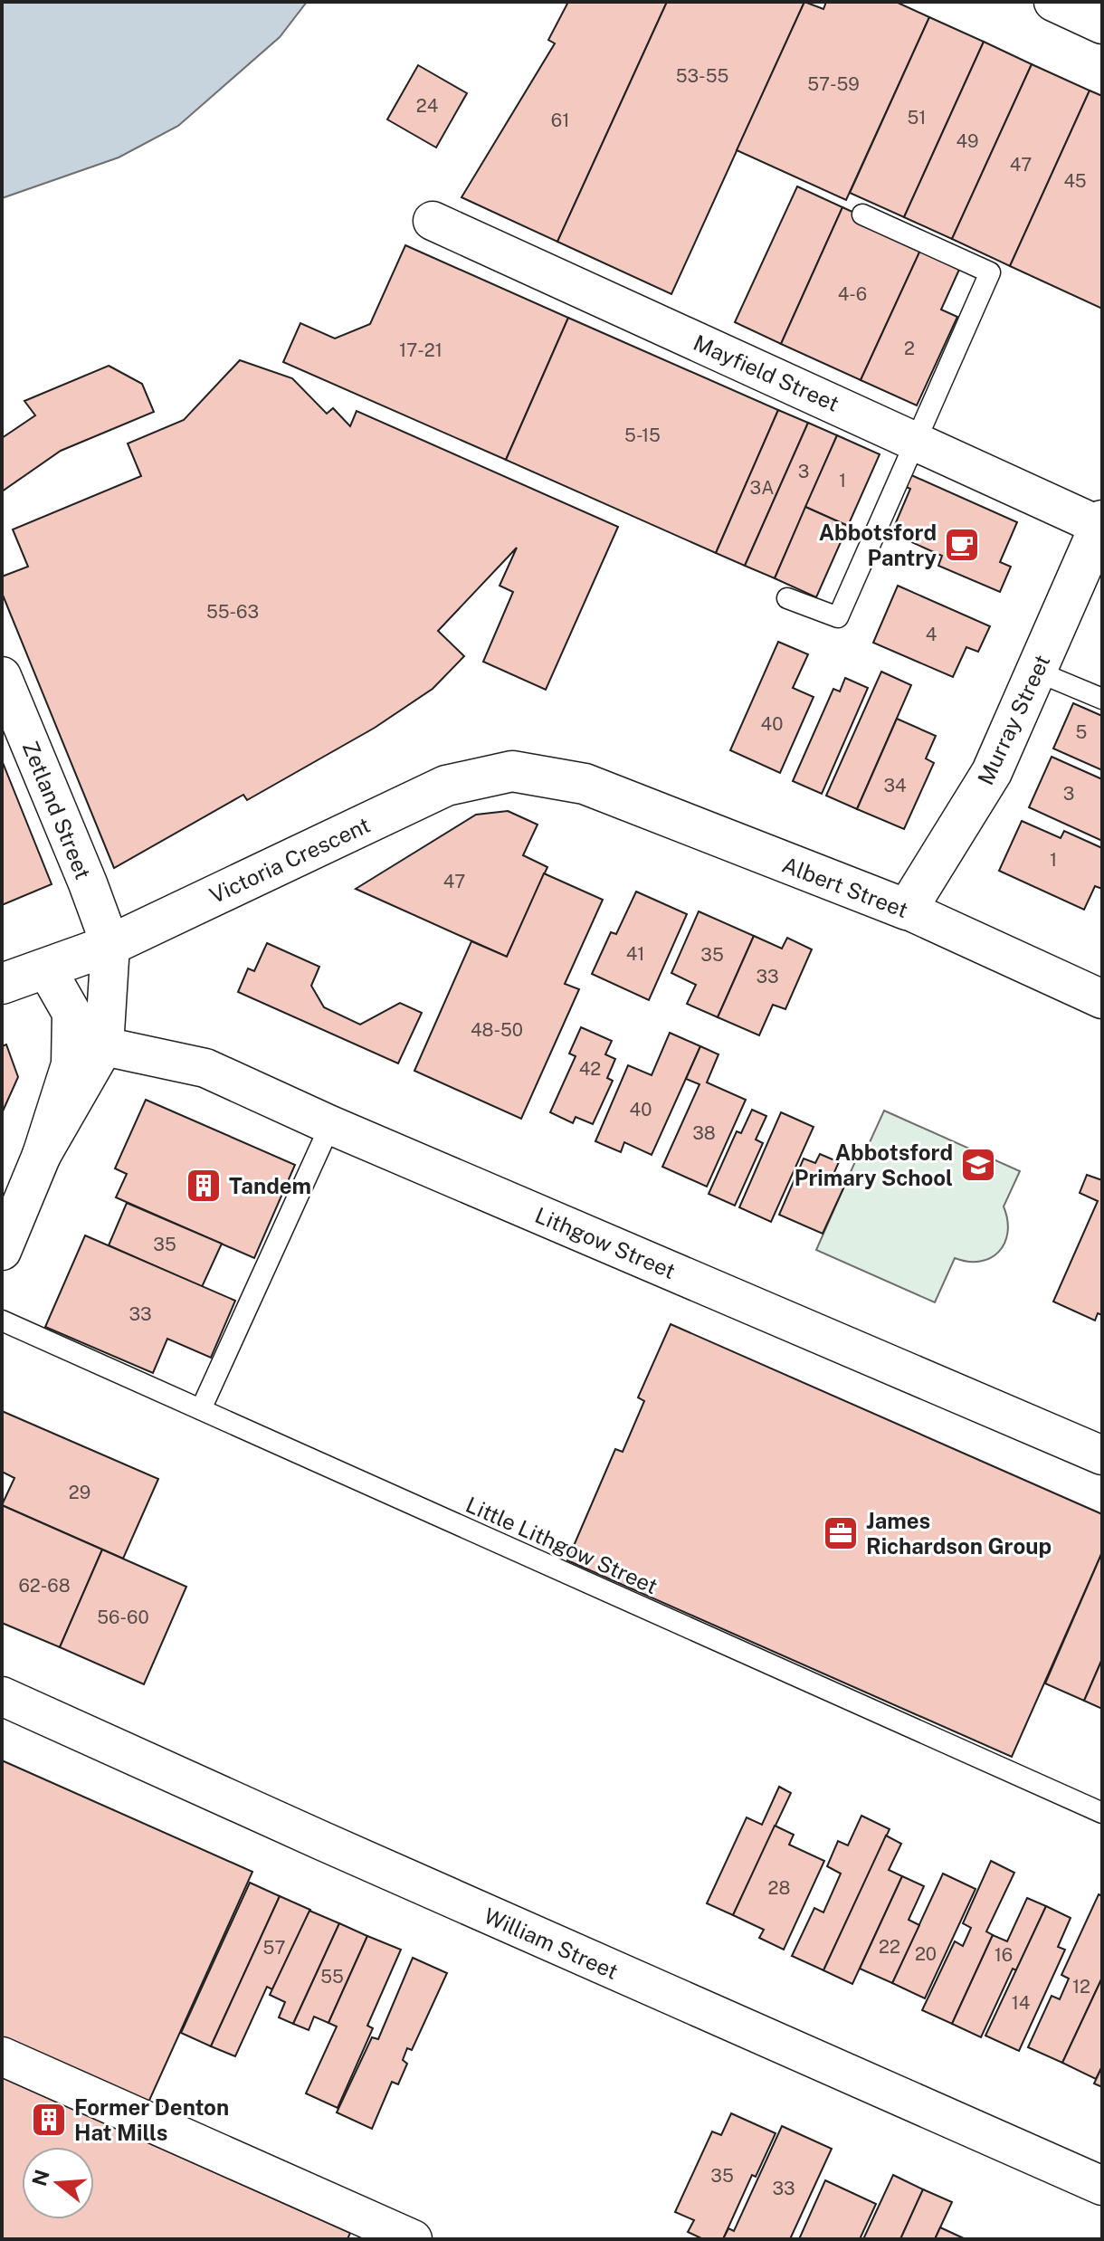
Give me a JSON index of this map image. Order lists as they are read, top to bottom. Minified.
{"streets":{"street":["Mayfield Street","Murray Street","Zetland Street","Victoria Crescent","Albert Street","Lithgow Street","William Street"],"lane":["Little Lithgow Street"]},"crossings":[["Mayfield Street","Murray Street"],["Murray Street","Albert Street"],["Zetland Street","Victoria Crescent"],["Victoria Crescent","Albert Street"]],"places":{"cafe":["Abbotsford Pantry"],"school or university":["Abbotsford Primary School"],"building":["Tandem","Former Denton Hat Mills"],"office":["James Richardson Group"]},"house_numbers":["53-55","57-59","24","51","61","49","47","45","4-6","2","17-21","5-15","3","1","3A","55-63","4","40","5","34","3","1","47","41","35","33","48-50","42","40","38","35","33","29","62-68","56-60","28","22","57","20","16","55","12","14","35","33"],"north":"left"}
